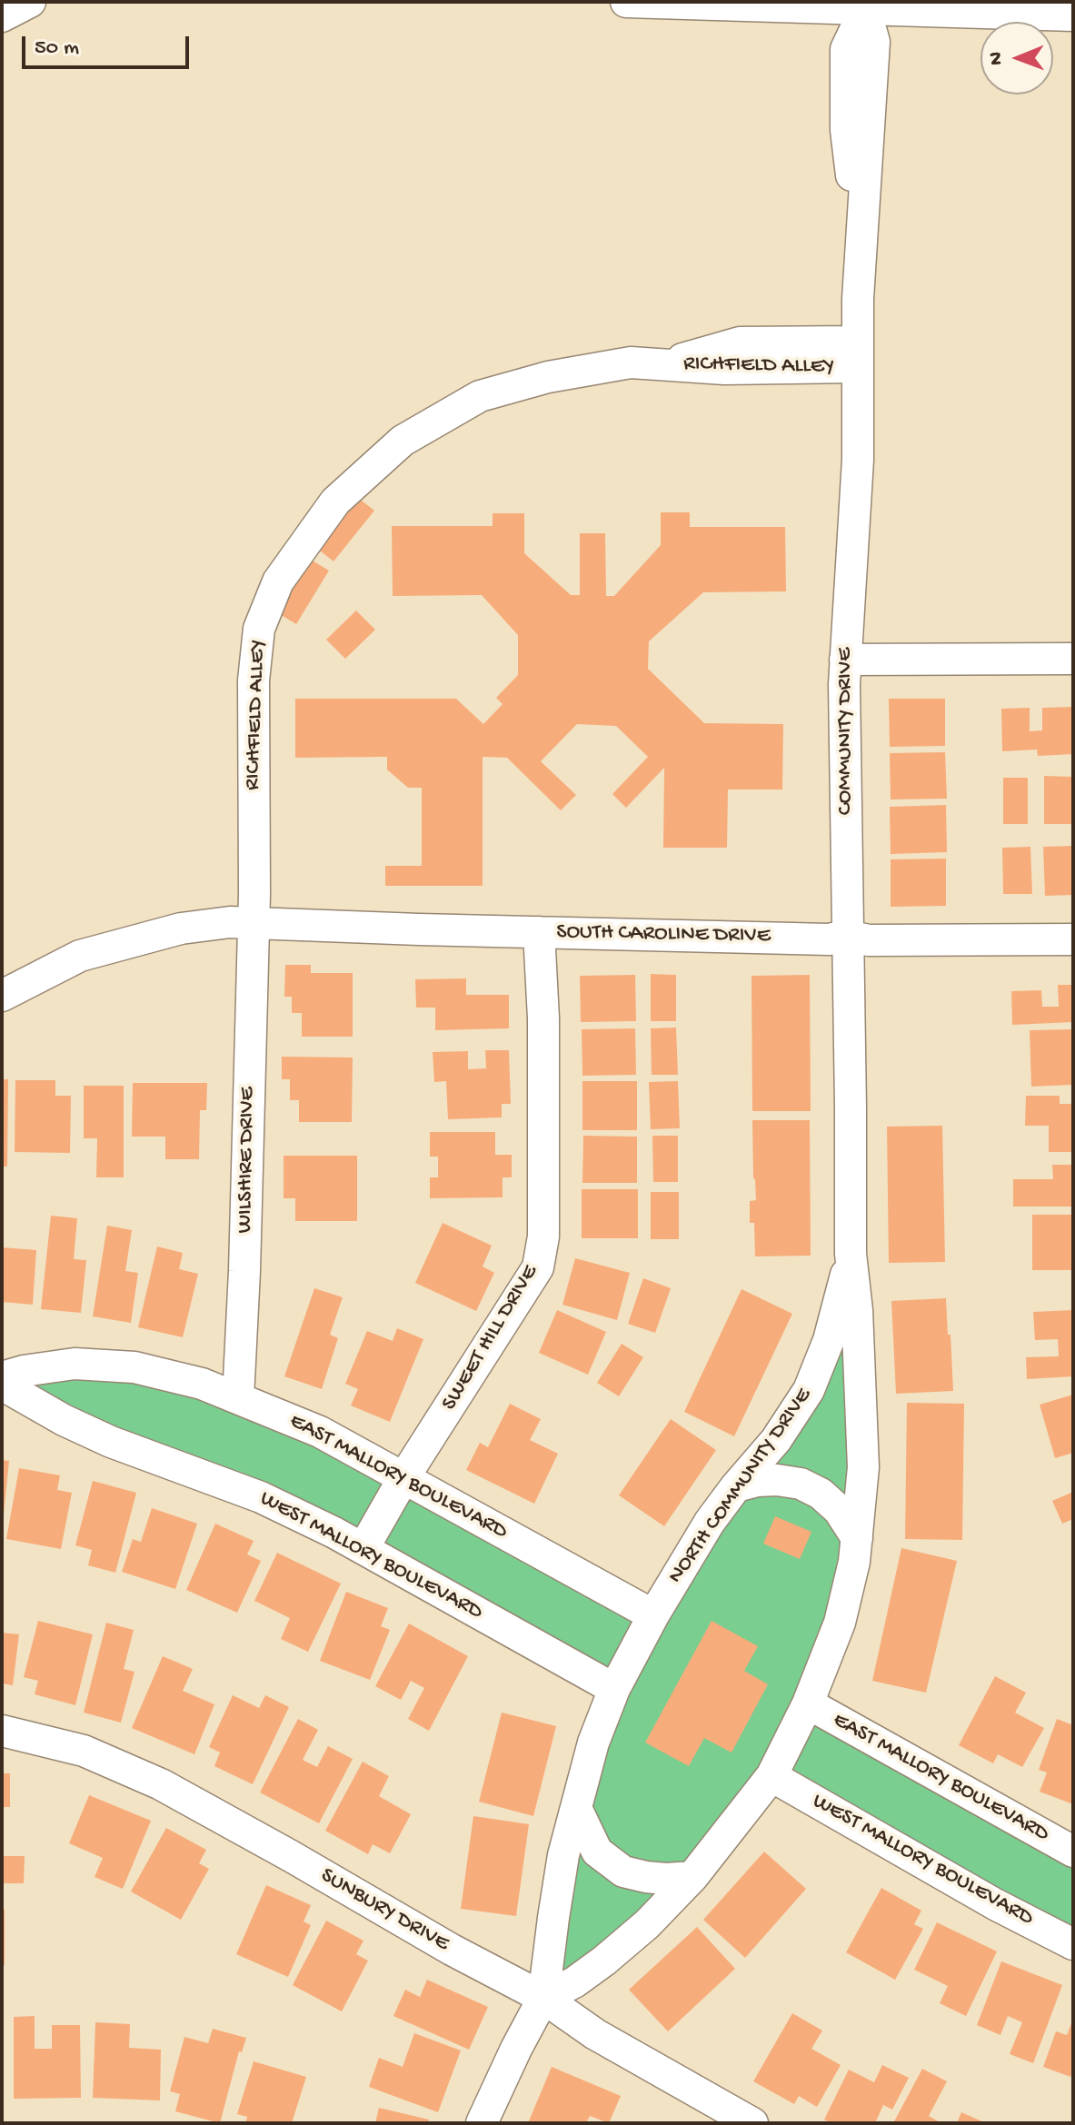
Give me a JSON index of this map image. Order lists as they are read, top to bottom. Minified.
{"streets":{"street":["RICHFIELD ALLEY","COMMUNITY DRIVE","SOUTH CAROLINE DRIVE","WILSHIRE DRIVE","SWEET HILL DRIVE","EAST MALLORY BOULEVARD","NORTH COMMUNITY DRIVE","WEST MALLORY BOULEVARD","SUNBURY DRIVE"]},"crossings":[["RICHFIELD ALLEY","COMMUNITY DRIVE"],["RICHFIELD ALLEY","SOUTH CAROLINE DRIVE"],["RICHFIELD ALLEY","WILSHIRE DRIVE"],["COMMUNITY DRIVE","SOUTH CAROLINE DRIVE"],["COMMUNITY DRIVE","NORTH COMMUNITY DRIVE"],["SOUTH CAROLINE DRIVE","WILSHIRE DRIVE"],["SOUTH CAROLINE DRIVE","SWEET HILL DRIVE"],["WILSHIRE DRIVE","EAST MALLORY BOULEVARD"],["SWEET HILL DRIVE","EAST MALLORY BOULEVARD"],["SWEET HILL DRIVE","WEST MALLORY BOULEVARD"],["EAST MALLORY BOULEVARD","NORTH COMMUNITY DRIVE"],["NORTH COMMUNITY DRIVE","WEST MALLORY BOULEVARD"],["NORTH COMMUNITY DRIVE","SUNBURY DRIVE"]],"scale_bar":"50 m","north":"left"}
